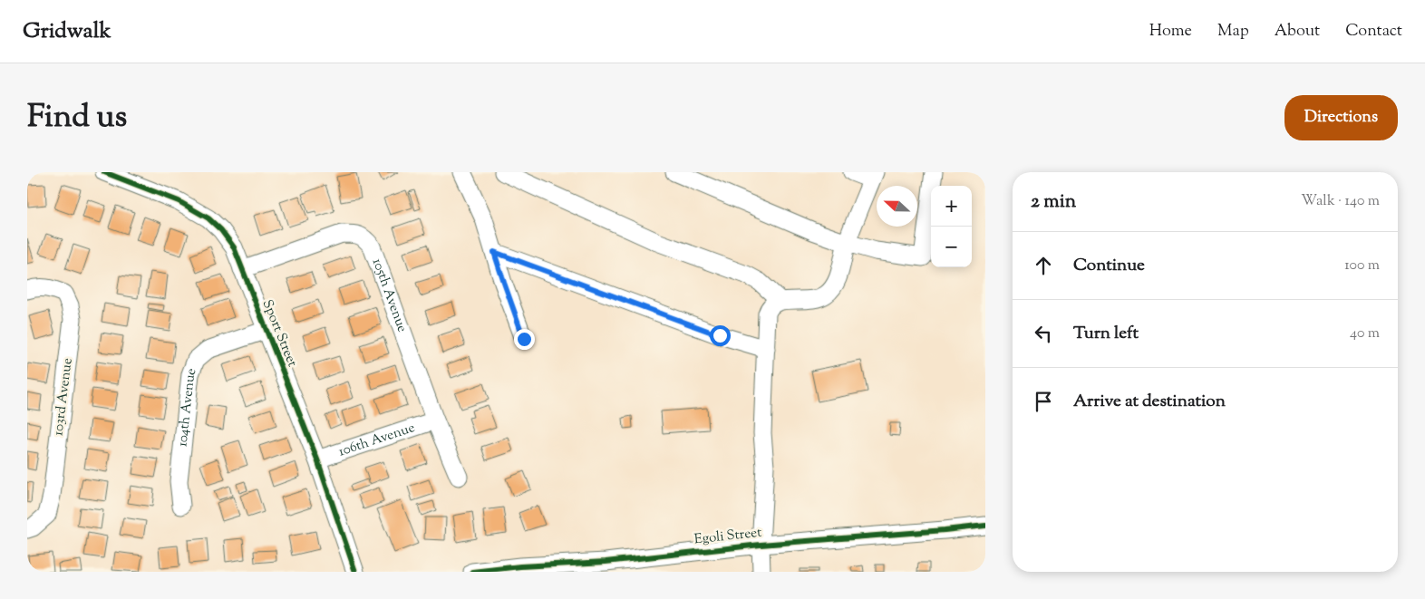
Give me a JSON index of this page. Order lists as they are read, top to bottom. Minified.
{"streets":{"street":["105th Avenue","Sport Street","103rd Avenue","104th Avenue","106th Avenue","Egoli Street"]},"crossings":[["105th Avenue","Sport Street"],["105th Avenue","106th Avenue"],["Sport Street","104th Avenue"],["Sport Street","106th Avenue"]],"north":"left","page":{"header":"Gridwalk","nav":["Home","Map","About","Contact"],"title":"Find us","buttons":"Directions","heading":["2 min","Walk · 140 m"],"map_buttons":["+","−"],"list":[["Continue","100 m"],["Turn left","40 m"],"Arrive at destination"]}}
